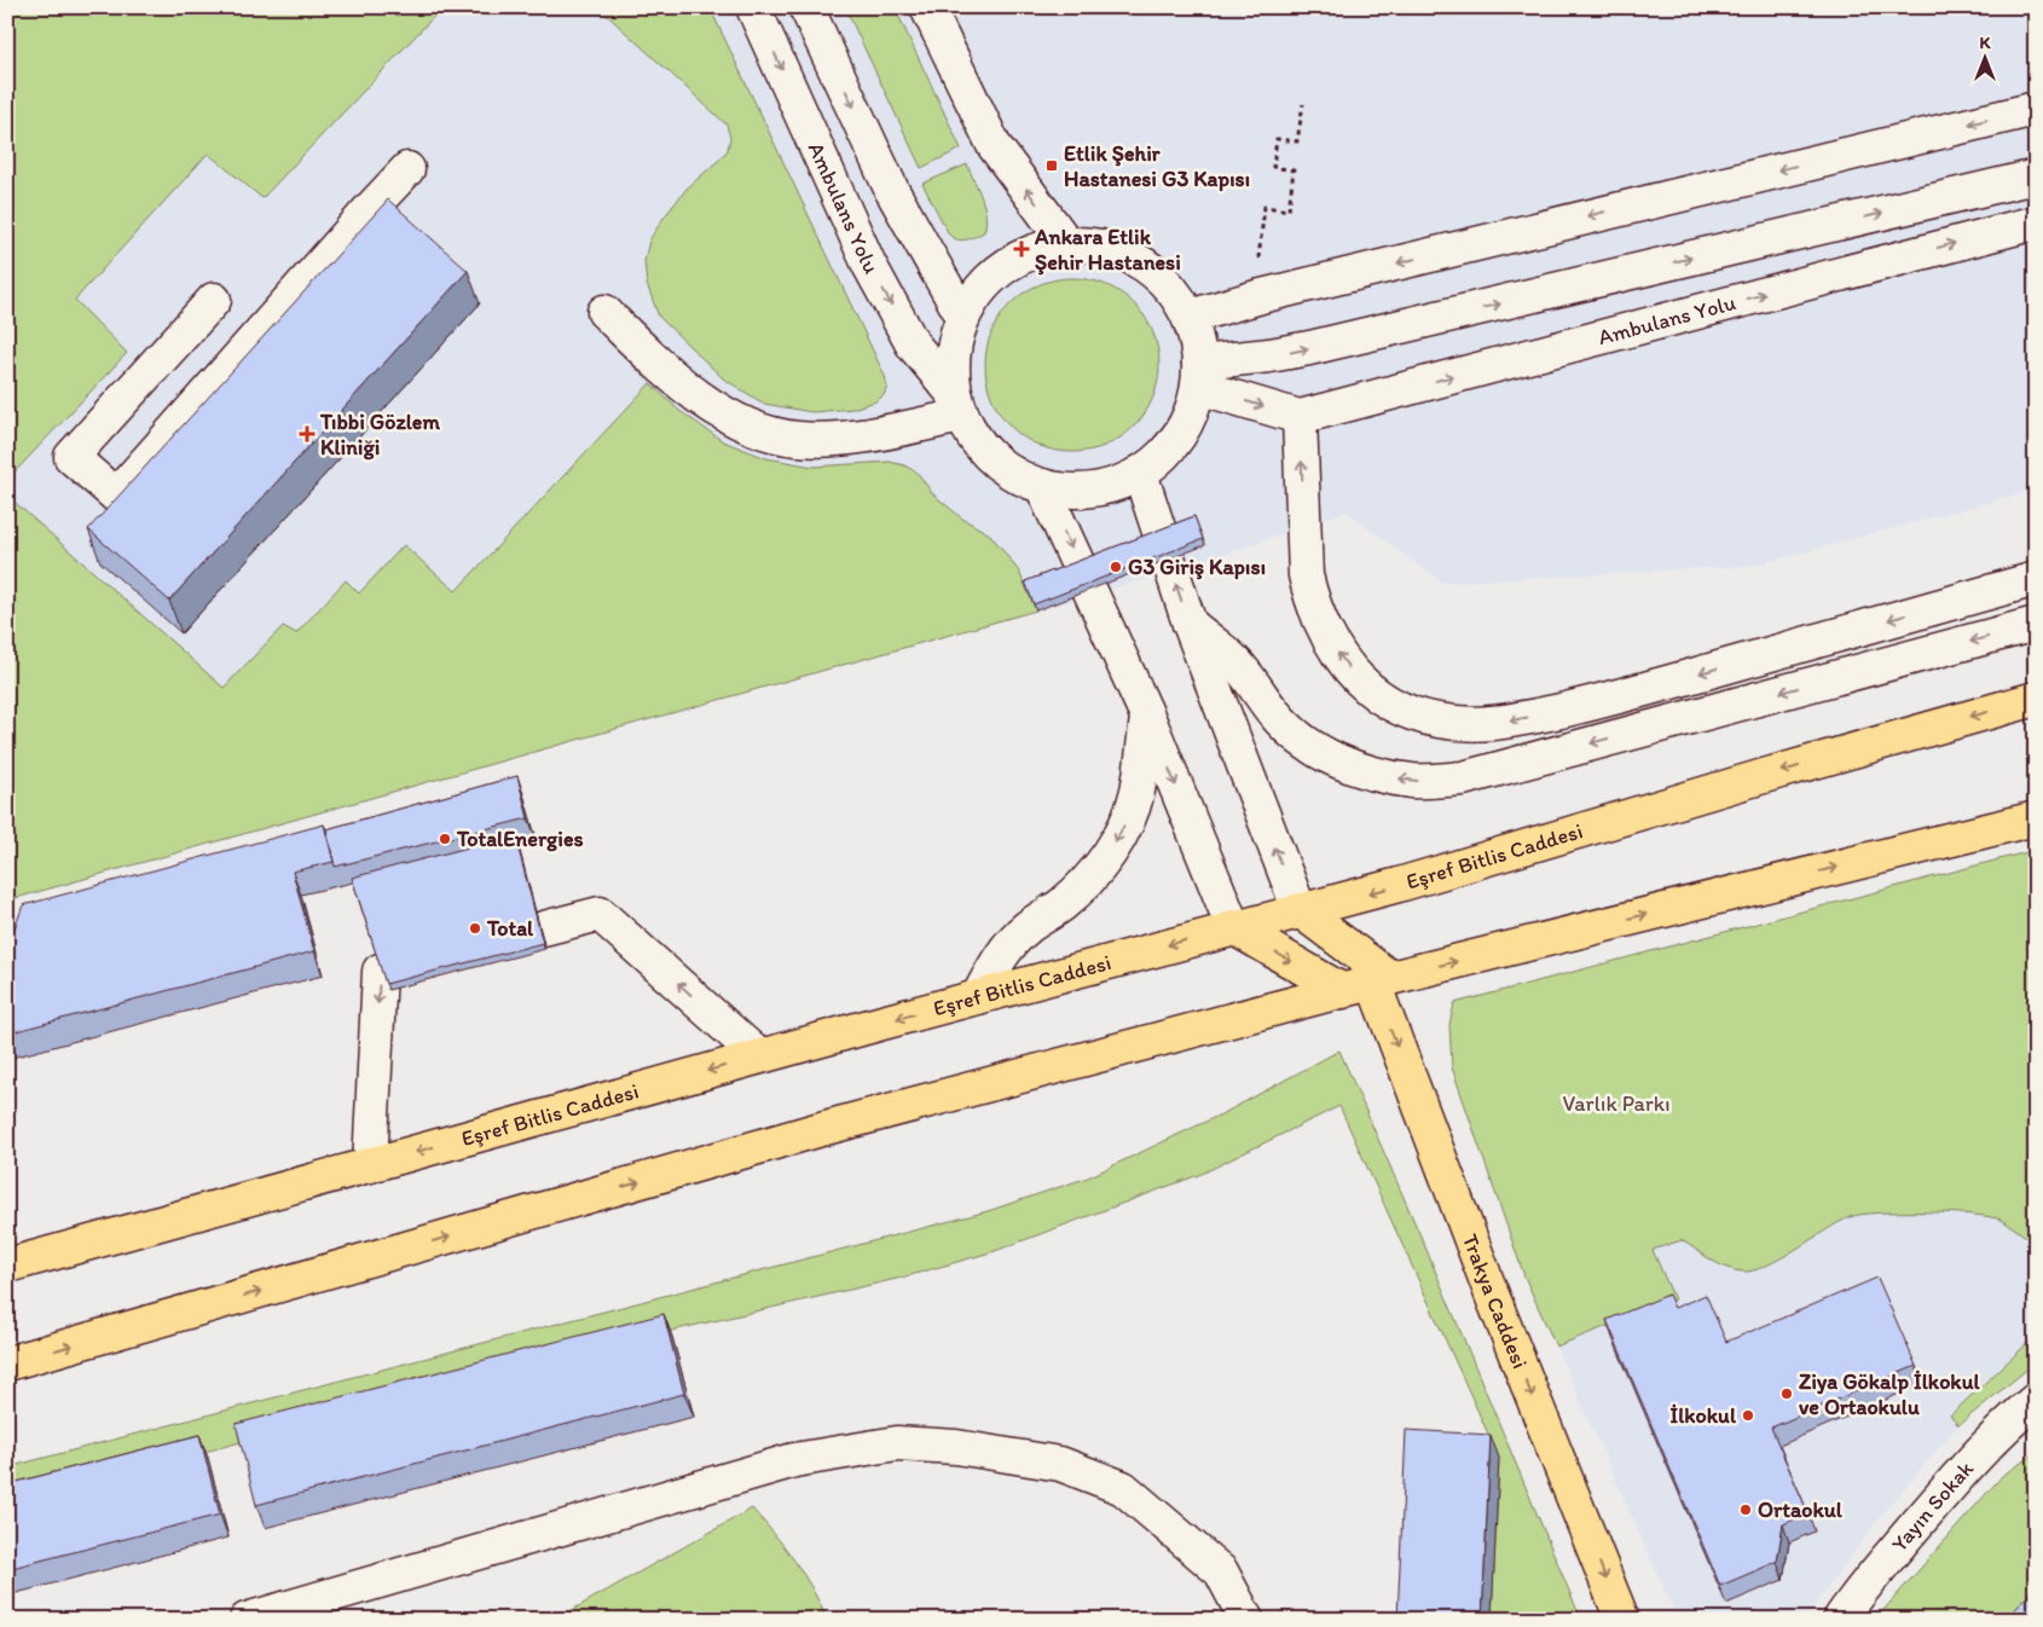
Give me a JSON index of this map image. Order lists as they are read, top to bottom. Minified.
{"streets":{"main road":["Eşref Bitlis Caddesi","Trakya Caddesi"],"street":["Ambulans Yolu","Yayın Sokak"]},"one_way":["Trakya Caddesi"],"parks":["Varlık Parkı"],"places":{"transit":["Etlik Şehir Hastanesi G3 Kapısı"],"health":["Ankara Etlik Şehir Hastanesi","Tıbbi Gözlem Kliniği"],"other":["G3 Giriş Kapısı","TotalEnergies","Total","Ziya Gökalp İlkokul ve Ortaokulu","İlkokul","Ortaokul"]},"north":"top"}
